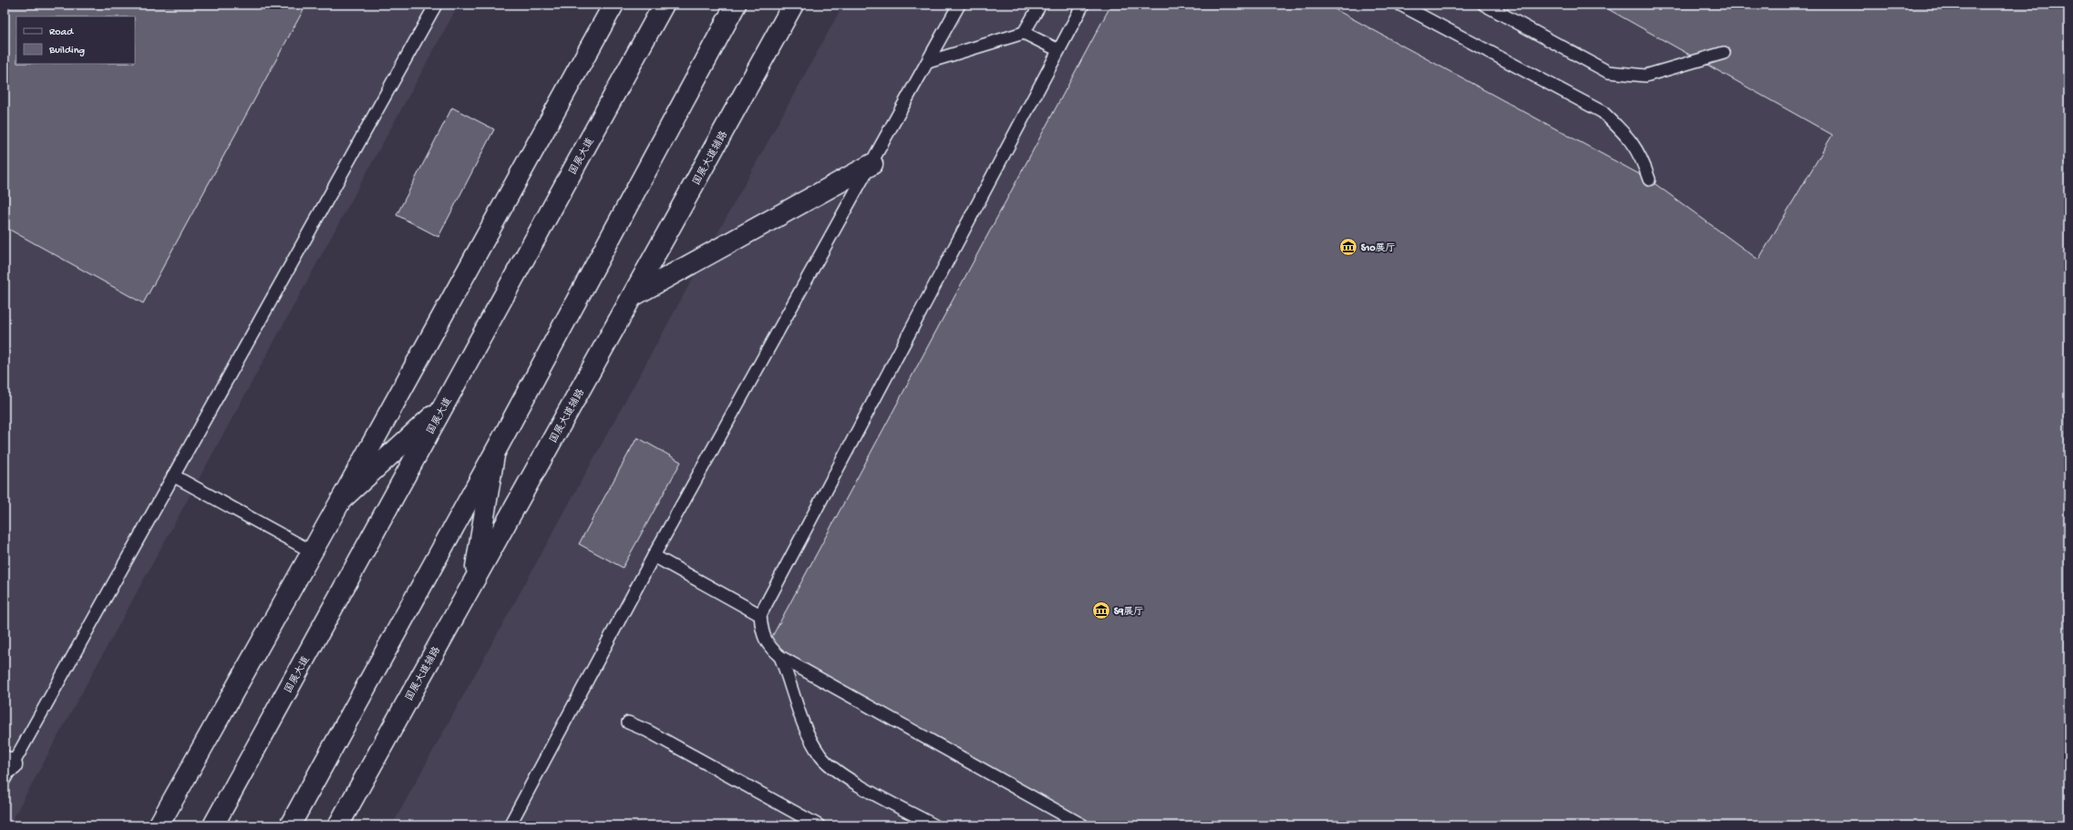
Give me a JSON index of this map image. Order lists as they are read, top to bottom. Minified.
{"streets":{"street":["国展大道","国展大道辅路"]},"places":{"museum":["S10展厅","S9展厅"]},"legend":["Road","Building"]}
